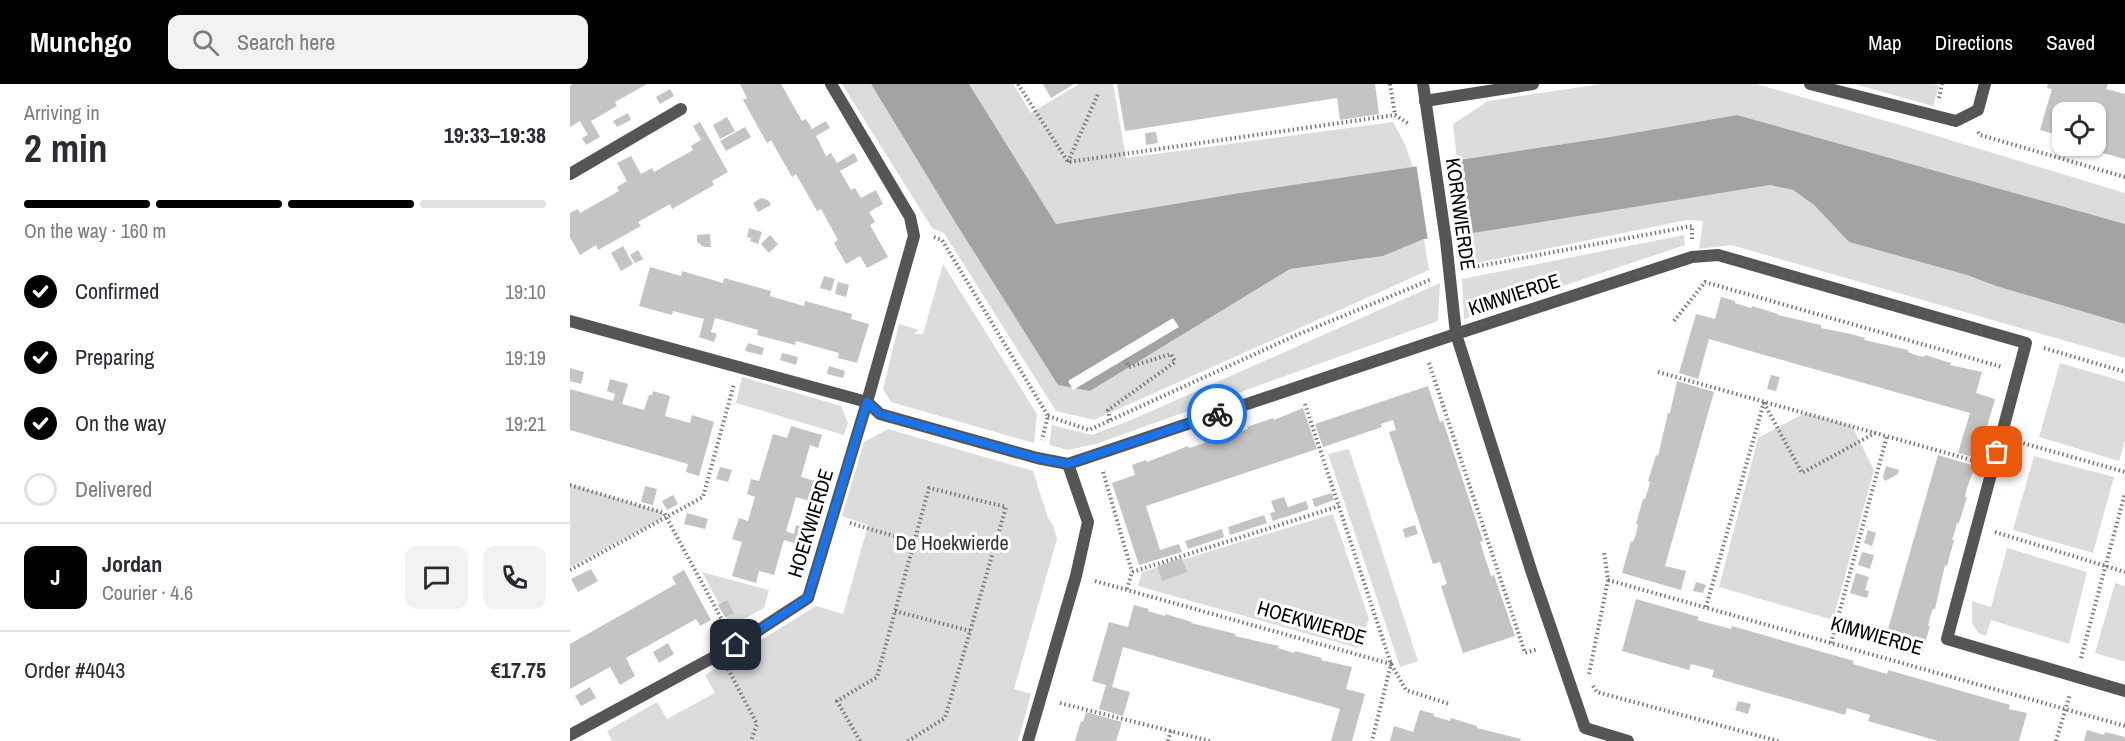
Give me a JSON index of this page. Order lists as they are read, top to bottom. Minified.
{"streets":{"street":["KORNWIERDE","KIMWIERDE","HOEKWIERDE"]},"crossings":[["KORNWIERDE","KIMWIERDE"]],"parks":["De Hoekwierde"],"page":{"header":"Munchgo","search":"Search here","nav":["Map","Directions","Saved"],"heading":["2 min","Arriving in","19:33–19:38"],"panel":["Jordan","Courier · 4.6","Order #4043","€17.75"],"bar":"On the way · 160 m","list":[["Confirmed","19:10"],["Preparing","19:19"],["On the way","19:21"],"Delivered"],"round":"J"}}
